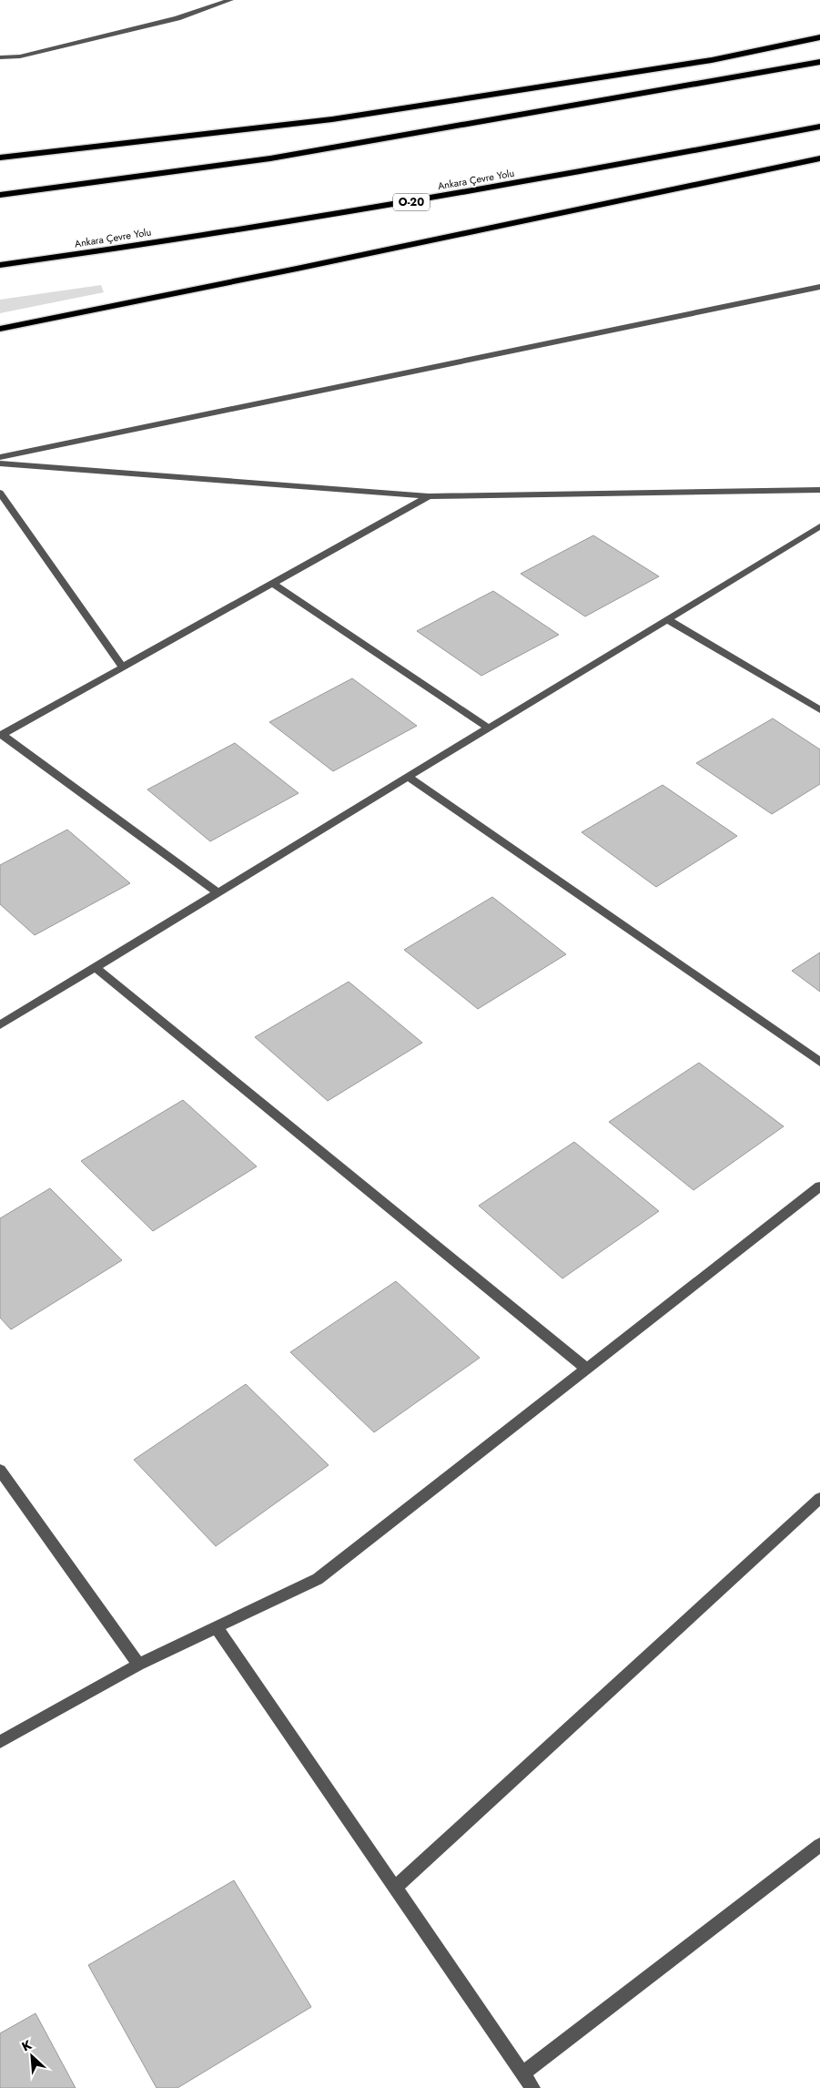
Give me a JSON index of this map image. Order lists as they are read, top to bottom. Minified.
{"streets":{"highway":["Ankara Çevre Yolu","O-20"]},"north":"top left"}
